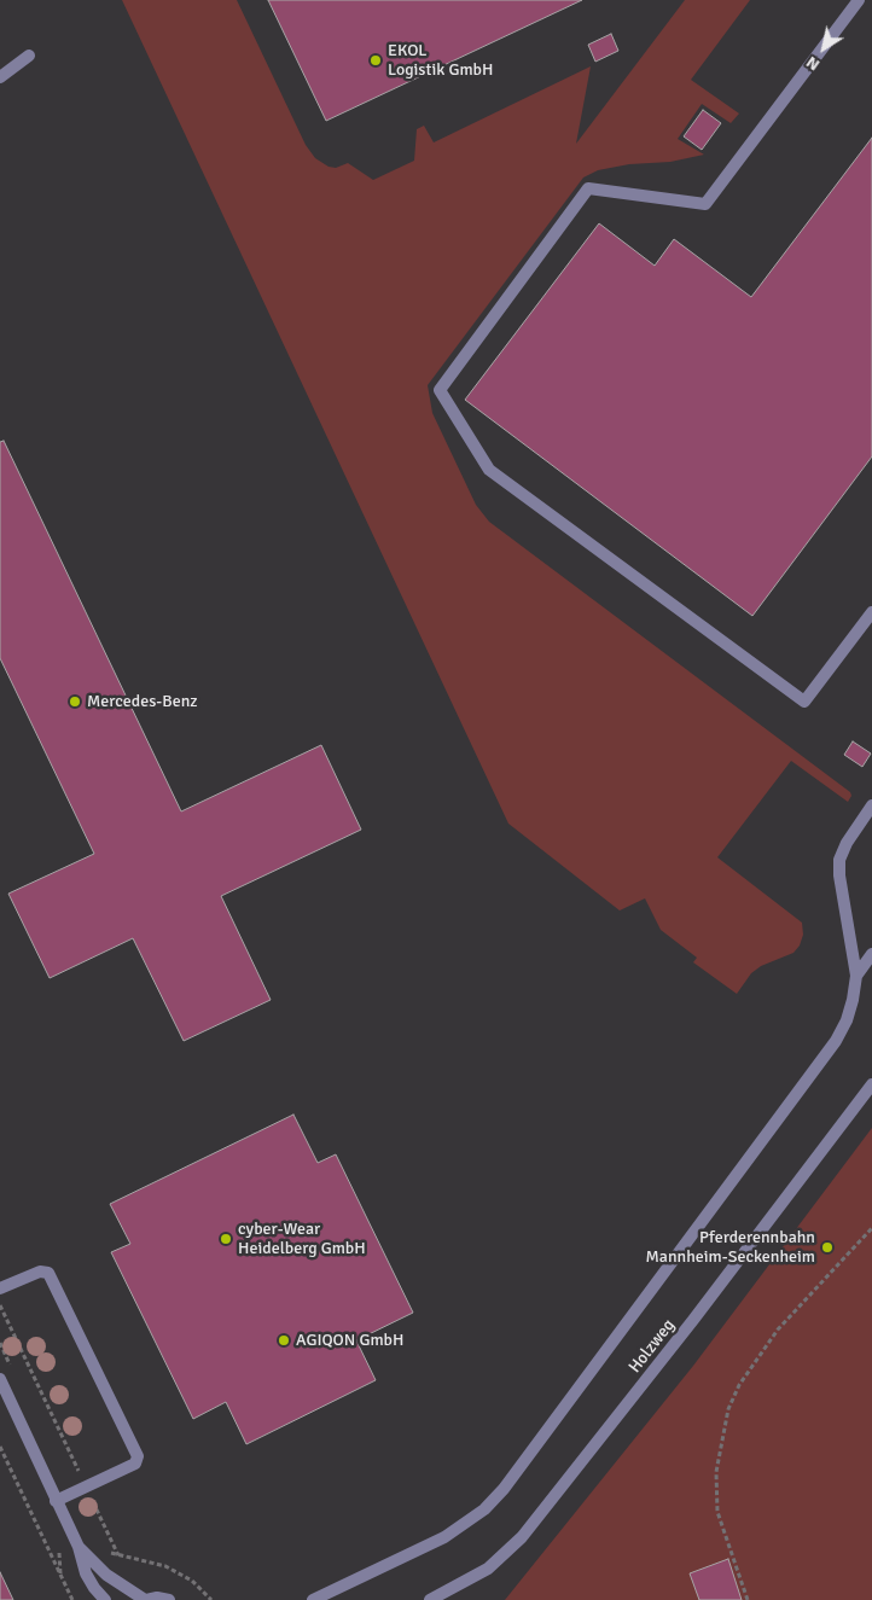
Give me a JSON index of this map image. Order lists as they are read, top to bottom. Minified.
{"streets":{"street":["Holzweg"]},"places":["EKOL Logistik GmbH","Mercedes-Benz","cyber-Wear Heidelberg GmbH","Pferderennbahn Mannheim-Seckenheim","AGIQON GmbH"],"north":"bottom left"}
